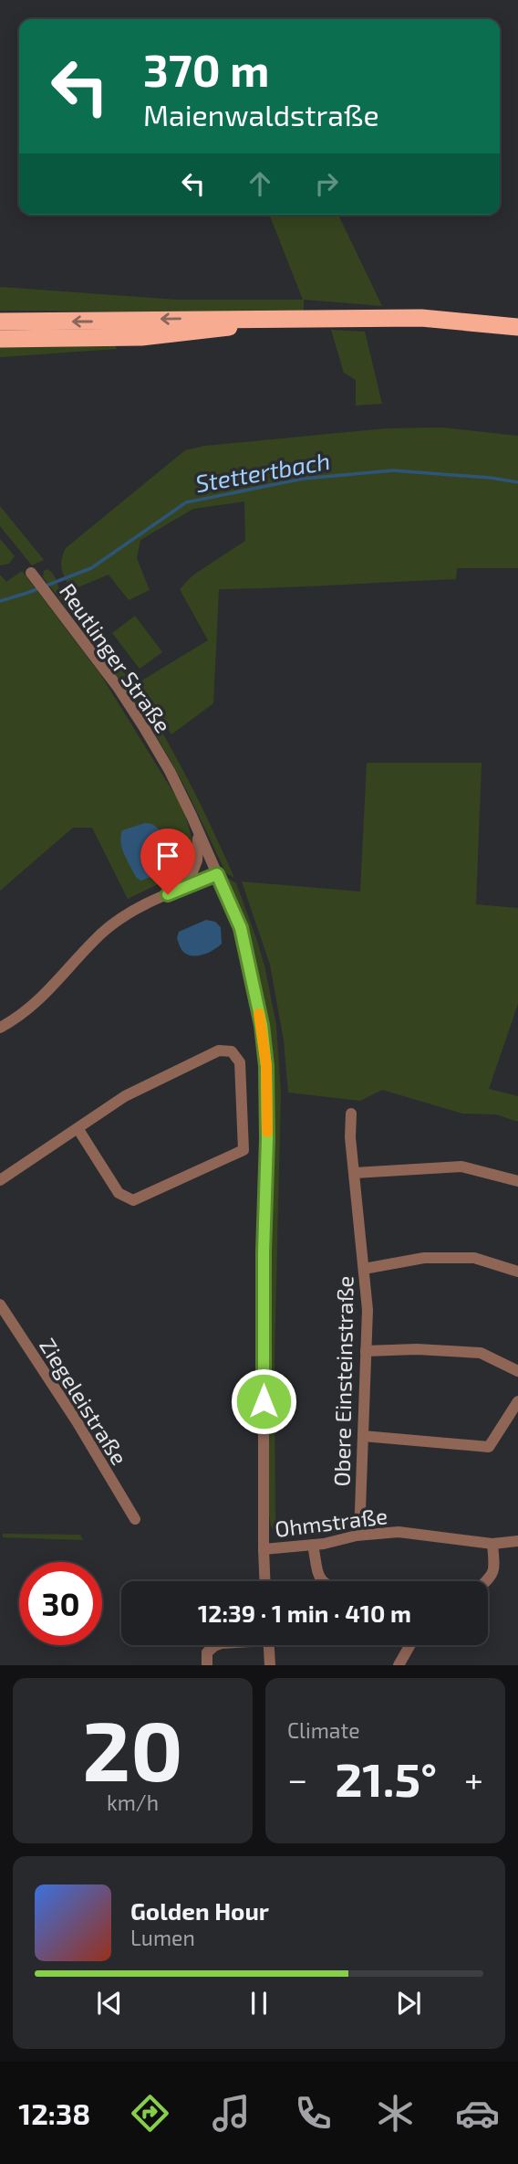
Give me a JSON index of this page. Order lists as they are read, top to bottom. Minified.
{"streets":{"street":["Reutlinger Straße","Obere Einsteinstraße","Ziegeleistraße","Ohmstraße"]},"crossings":[["Reutlinger Straße","Ohmstraße"],["Obere Einsteinstraße","Ohmstraße"]],"water":["Stettertbach"],"page":{"turn":["370 m","Maienwaldstraße"],"limit":"30","trip":"12:39 · 1 min · 410 m","tile":[["20","km/h"],"Climate"],"heat":["−","21.5°","+"],"song":["Golden Hour","Lumen"],"tabs":"12:38"}}
